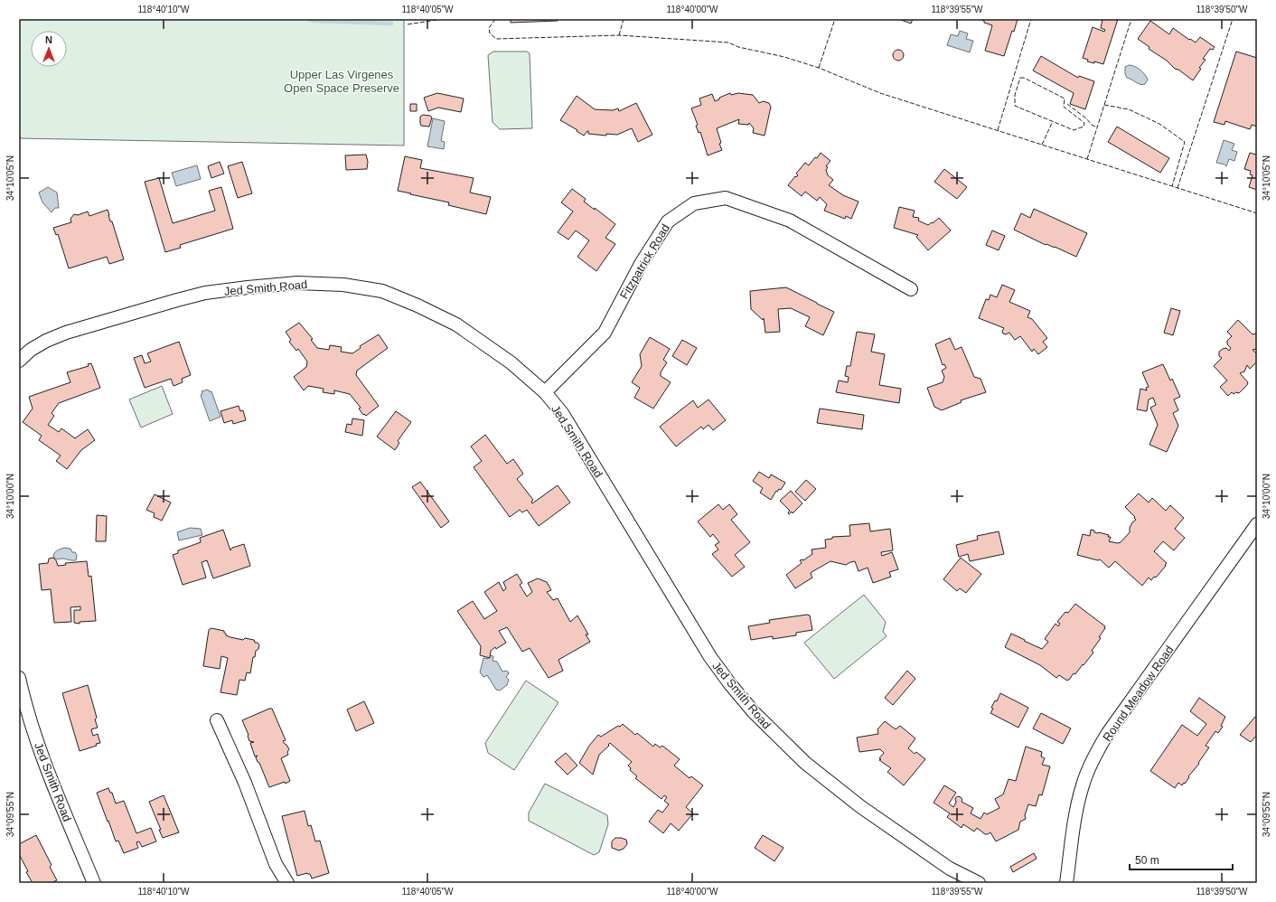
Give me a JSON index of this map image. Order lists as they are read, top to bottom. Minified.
{"streets":{"street":["Fitzpatrick Road","Jed Smith Road","Round Meadow Road"]},"crossings":[["Fitzpatrick Road","Jed Smith Road"]],"parks":["Upper Las Virgenes Open Space Preserve"],"scale_bar":"50 m","north":"top","coordinates":["118°40'10\"W","118°40'05\"W","118°40'00\"W","118°39'55\"W","118°39'50\"W","34°10'05\"N","34°10'00\"N","34°09'55\"N"]}
